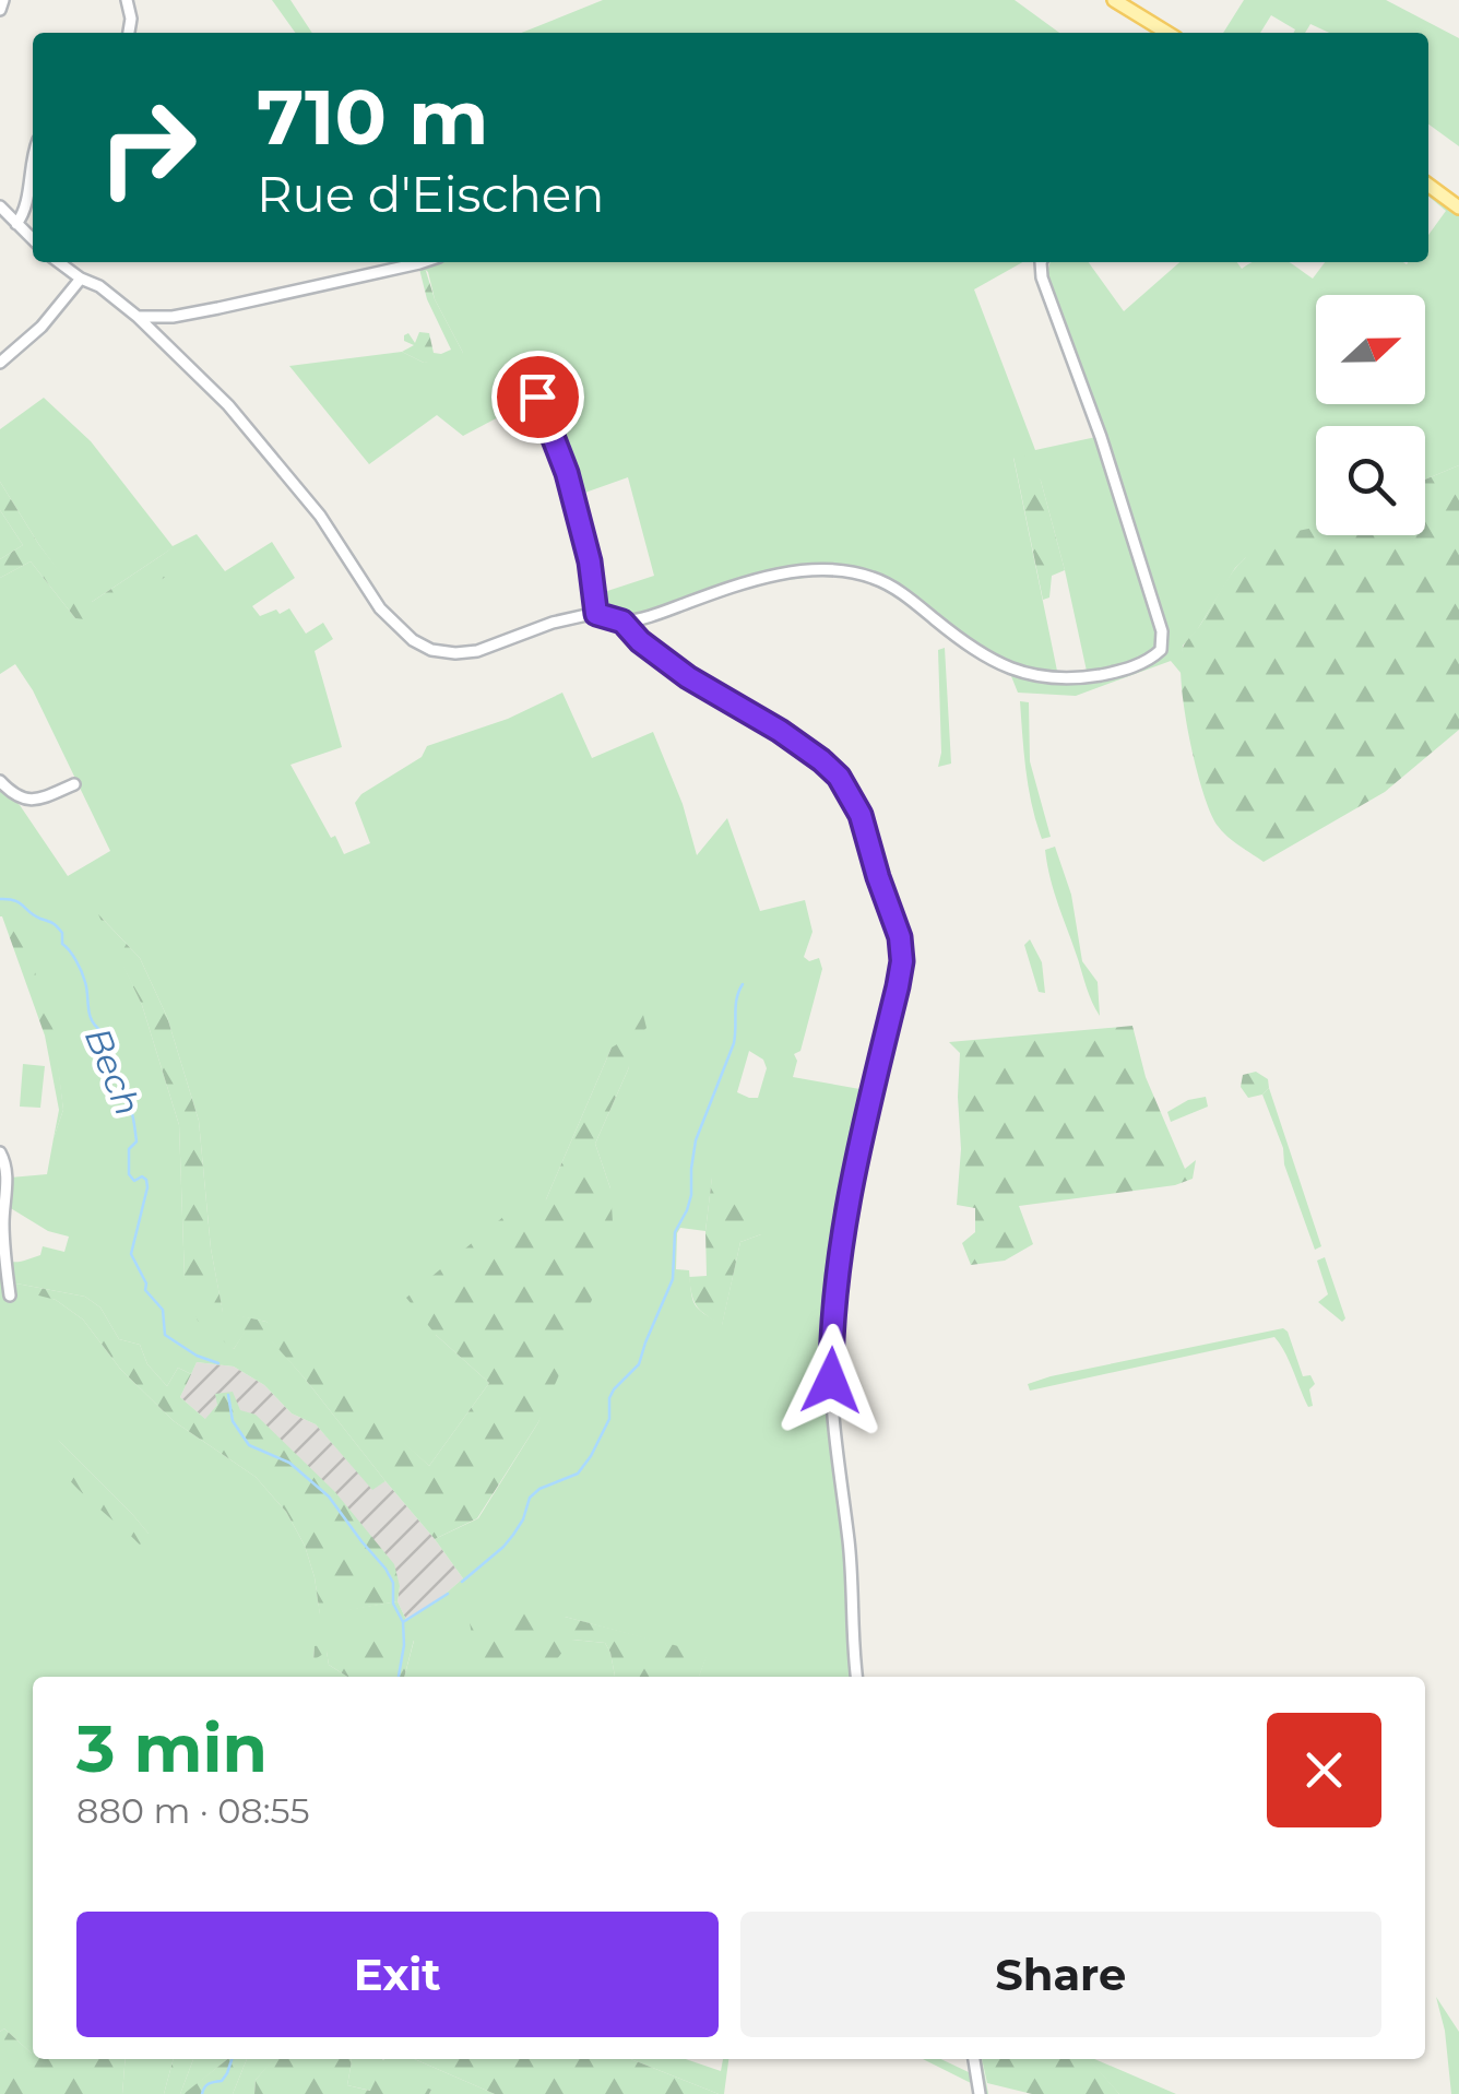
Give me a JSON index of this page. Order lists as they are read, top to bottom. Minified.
{"water":["Bech"],"north":"right","page":{"turn":["710 m","Rue d'Eischen"],"heading":["3 min","880 m · 08:55"],"buttons":["Exit","Share"]}}
